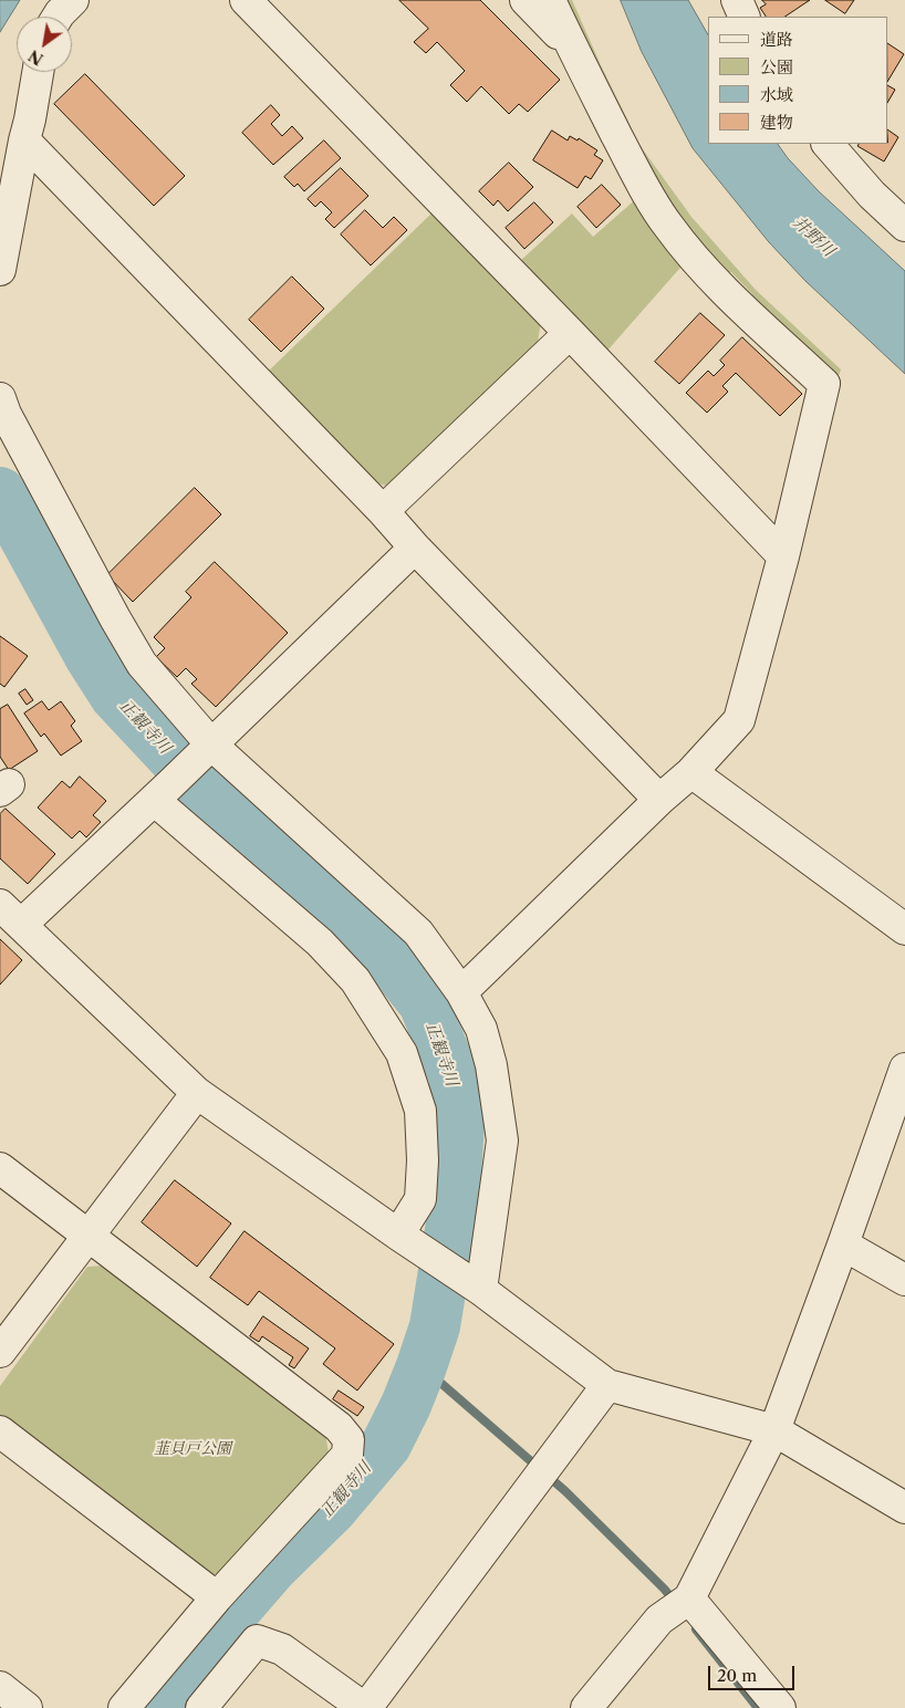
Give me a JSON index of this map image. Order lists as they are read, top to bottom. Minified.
{"water":["井野川","正観寺川"],"parks":["韮貝戸公園"],"legend":["道路","公園","水域","建物"],"scale_bar":"20 m","north":"bottom left"}
